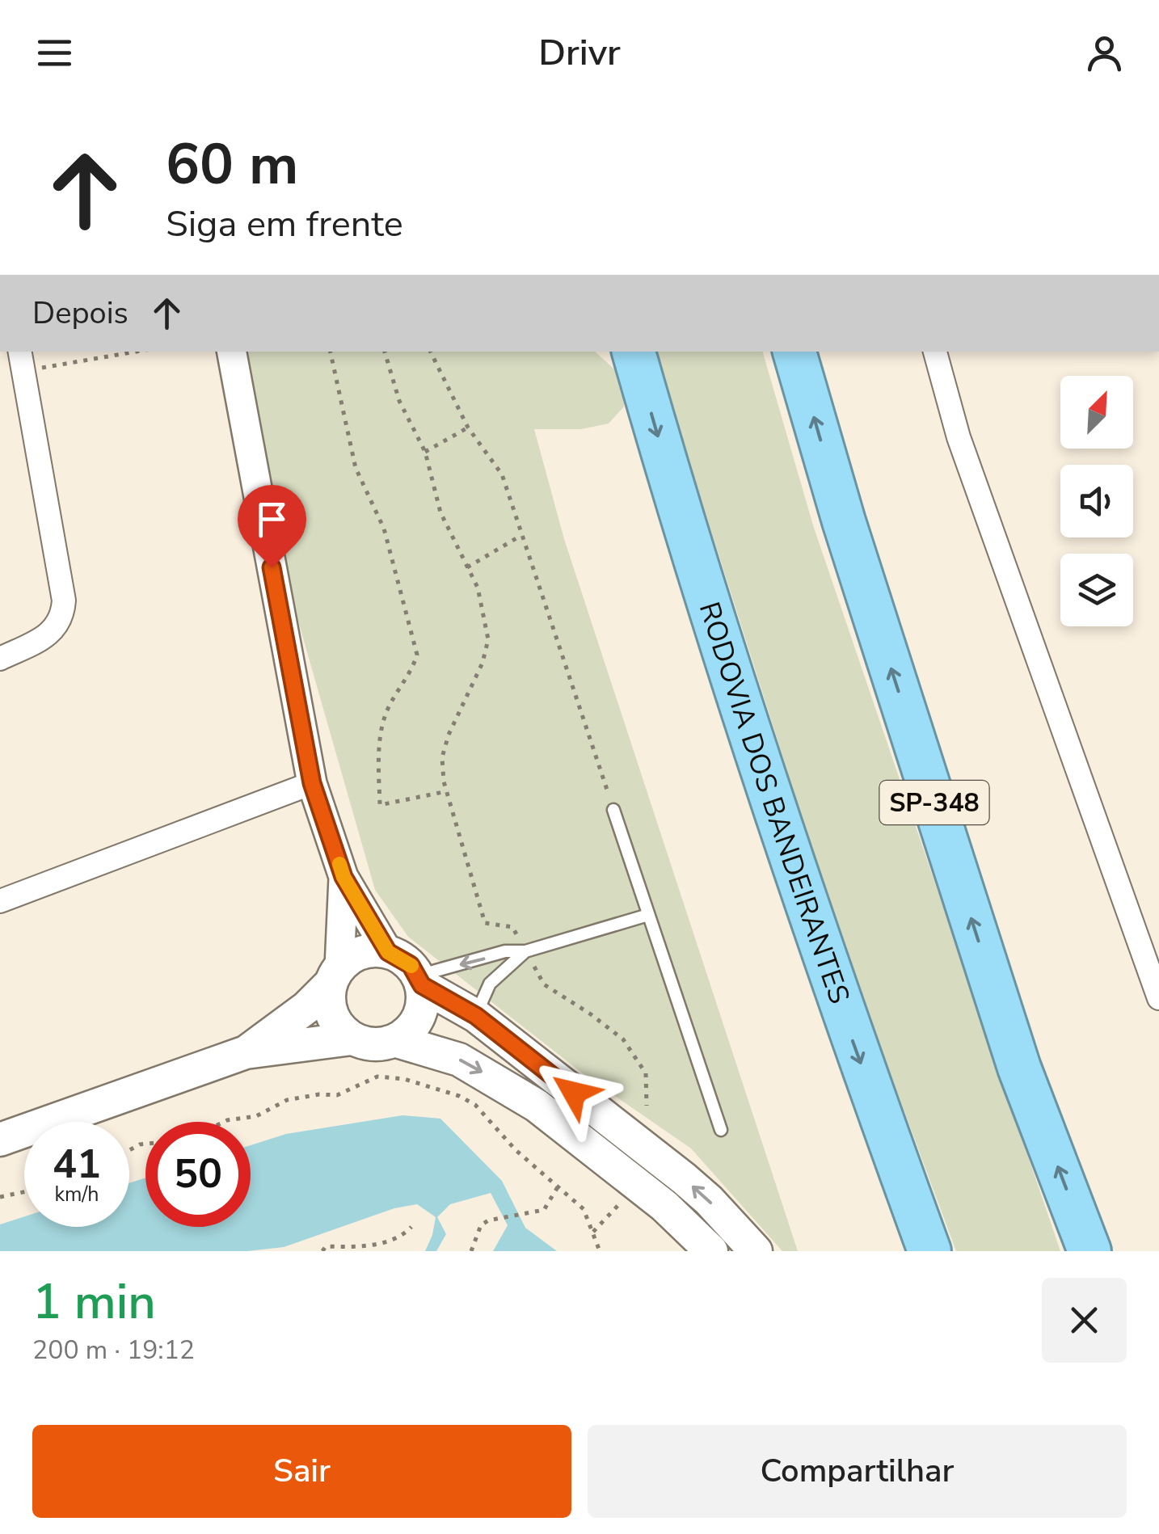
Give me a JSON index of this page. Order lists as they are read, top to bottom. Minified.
{"streets":{"highway":["RODOVIA DOS BANDEIRANTES","SP-348"]},"north":"top right","page":{"header":"Drivr","turn":["60 m","Siga em frente"],"then":"Depois","speed":"41 km/h","limit":"50","heading":["1 min","200 m · 19:12"],"buttons":["Sair","Compartilhar"]}}
